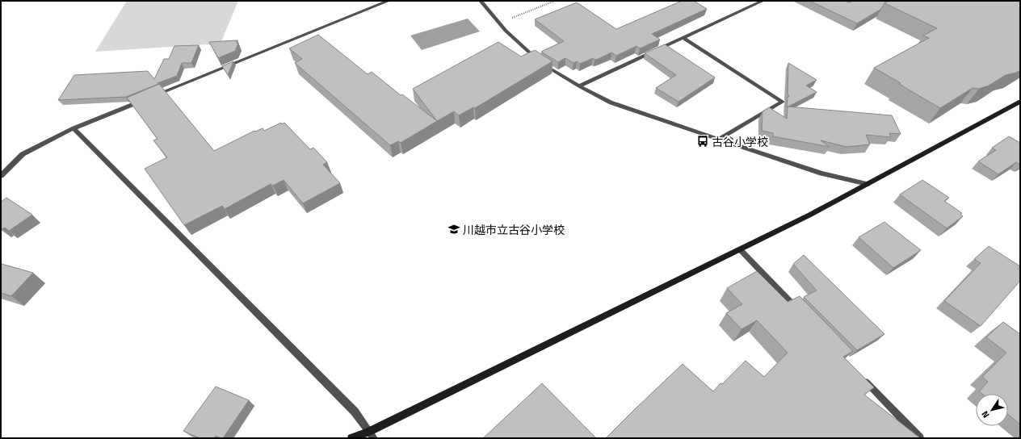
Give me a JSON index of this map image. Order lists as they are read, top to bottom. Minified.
{"places":{"bus stop":["古谷小学校"],"school or university":["川越市立古谷小学校"]},"north":"bottom left"}
